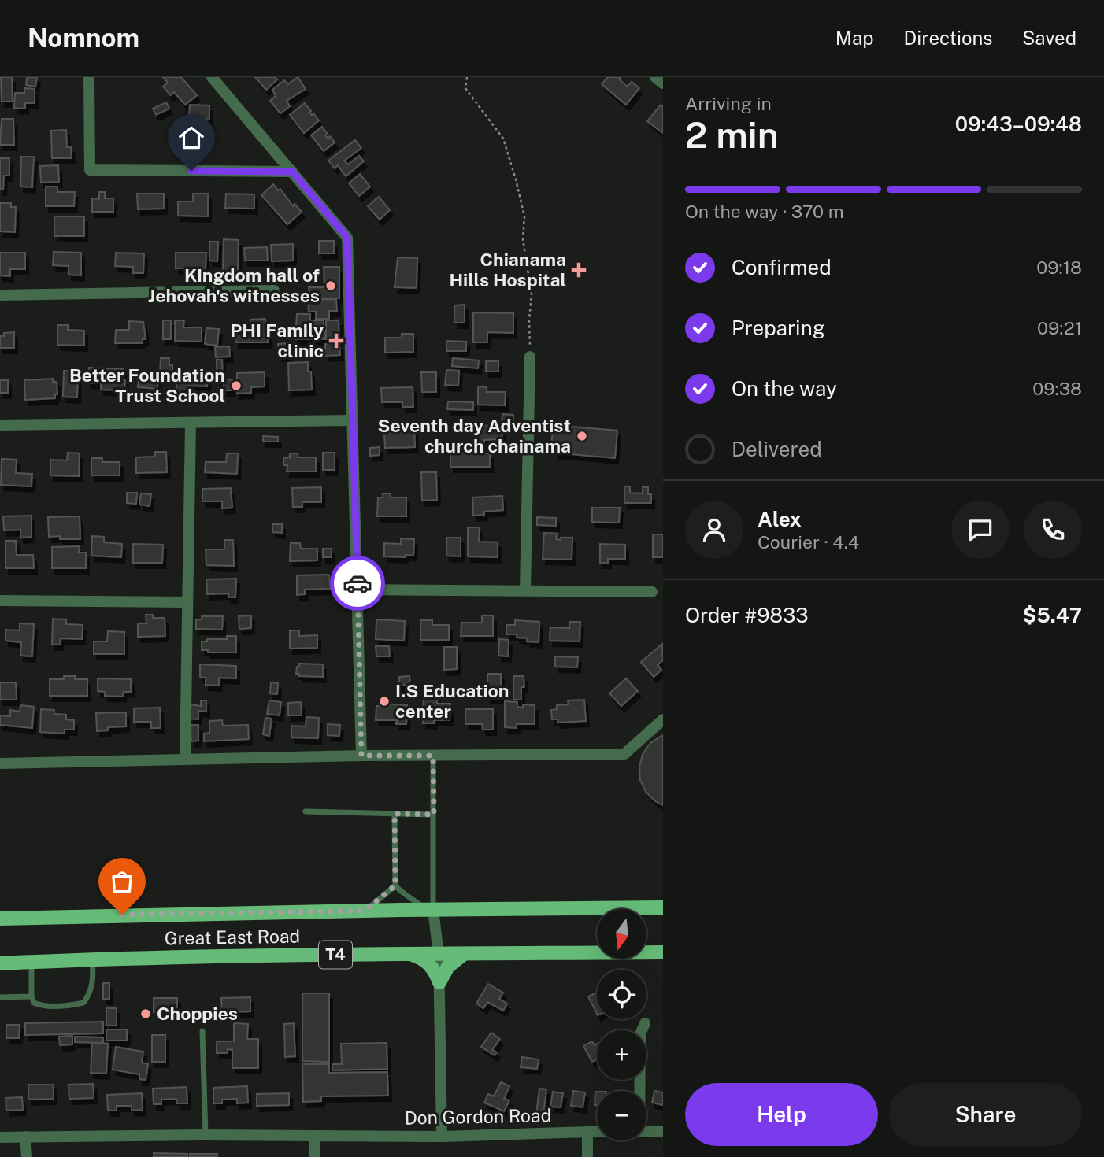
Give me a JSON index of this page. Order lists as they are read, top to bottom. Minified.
{"streets":{"main road":["Great East Road","T4"],"street":["Don Gordon Road"]},"places":{"health":["Chianama Hills Hospital","PHI Family clinic"],"other":["Kingdom hall of Jehovah's witnesses","Better Foundation Trust School","Seventh day Adventist church chainama","I.S Education center","Choppies"]},"north":"bottom","page":{"header":"Nomnom","nav":["Map","Directions","Saved"],"heading":["2 min","Arriving in","09:43–09:48"],"panel":["Alex","Courier · 4.4","Order #9833","$5.47"],"bar":"On the way · 370 m","list":[["Confirmed","09:18"],["Preparing","09:21"],["On the way","09:38"],"Delivered"],"map_buttons":["+","−"],"buttons":["Help","Share"]}}
